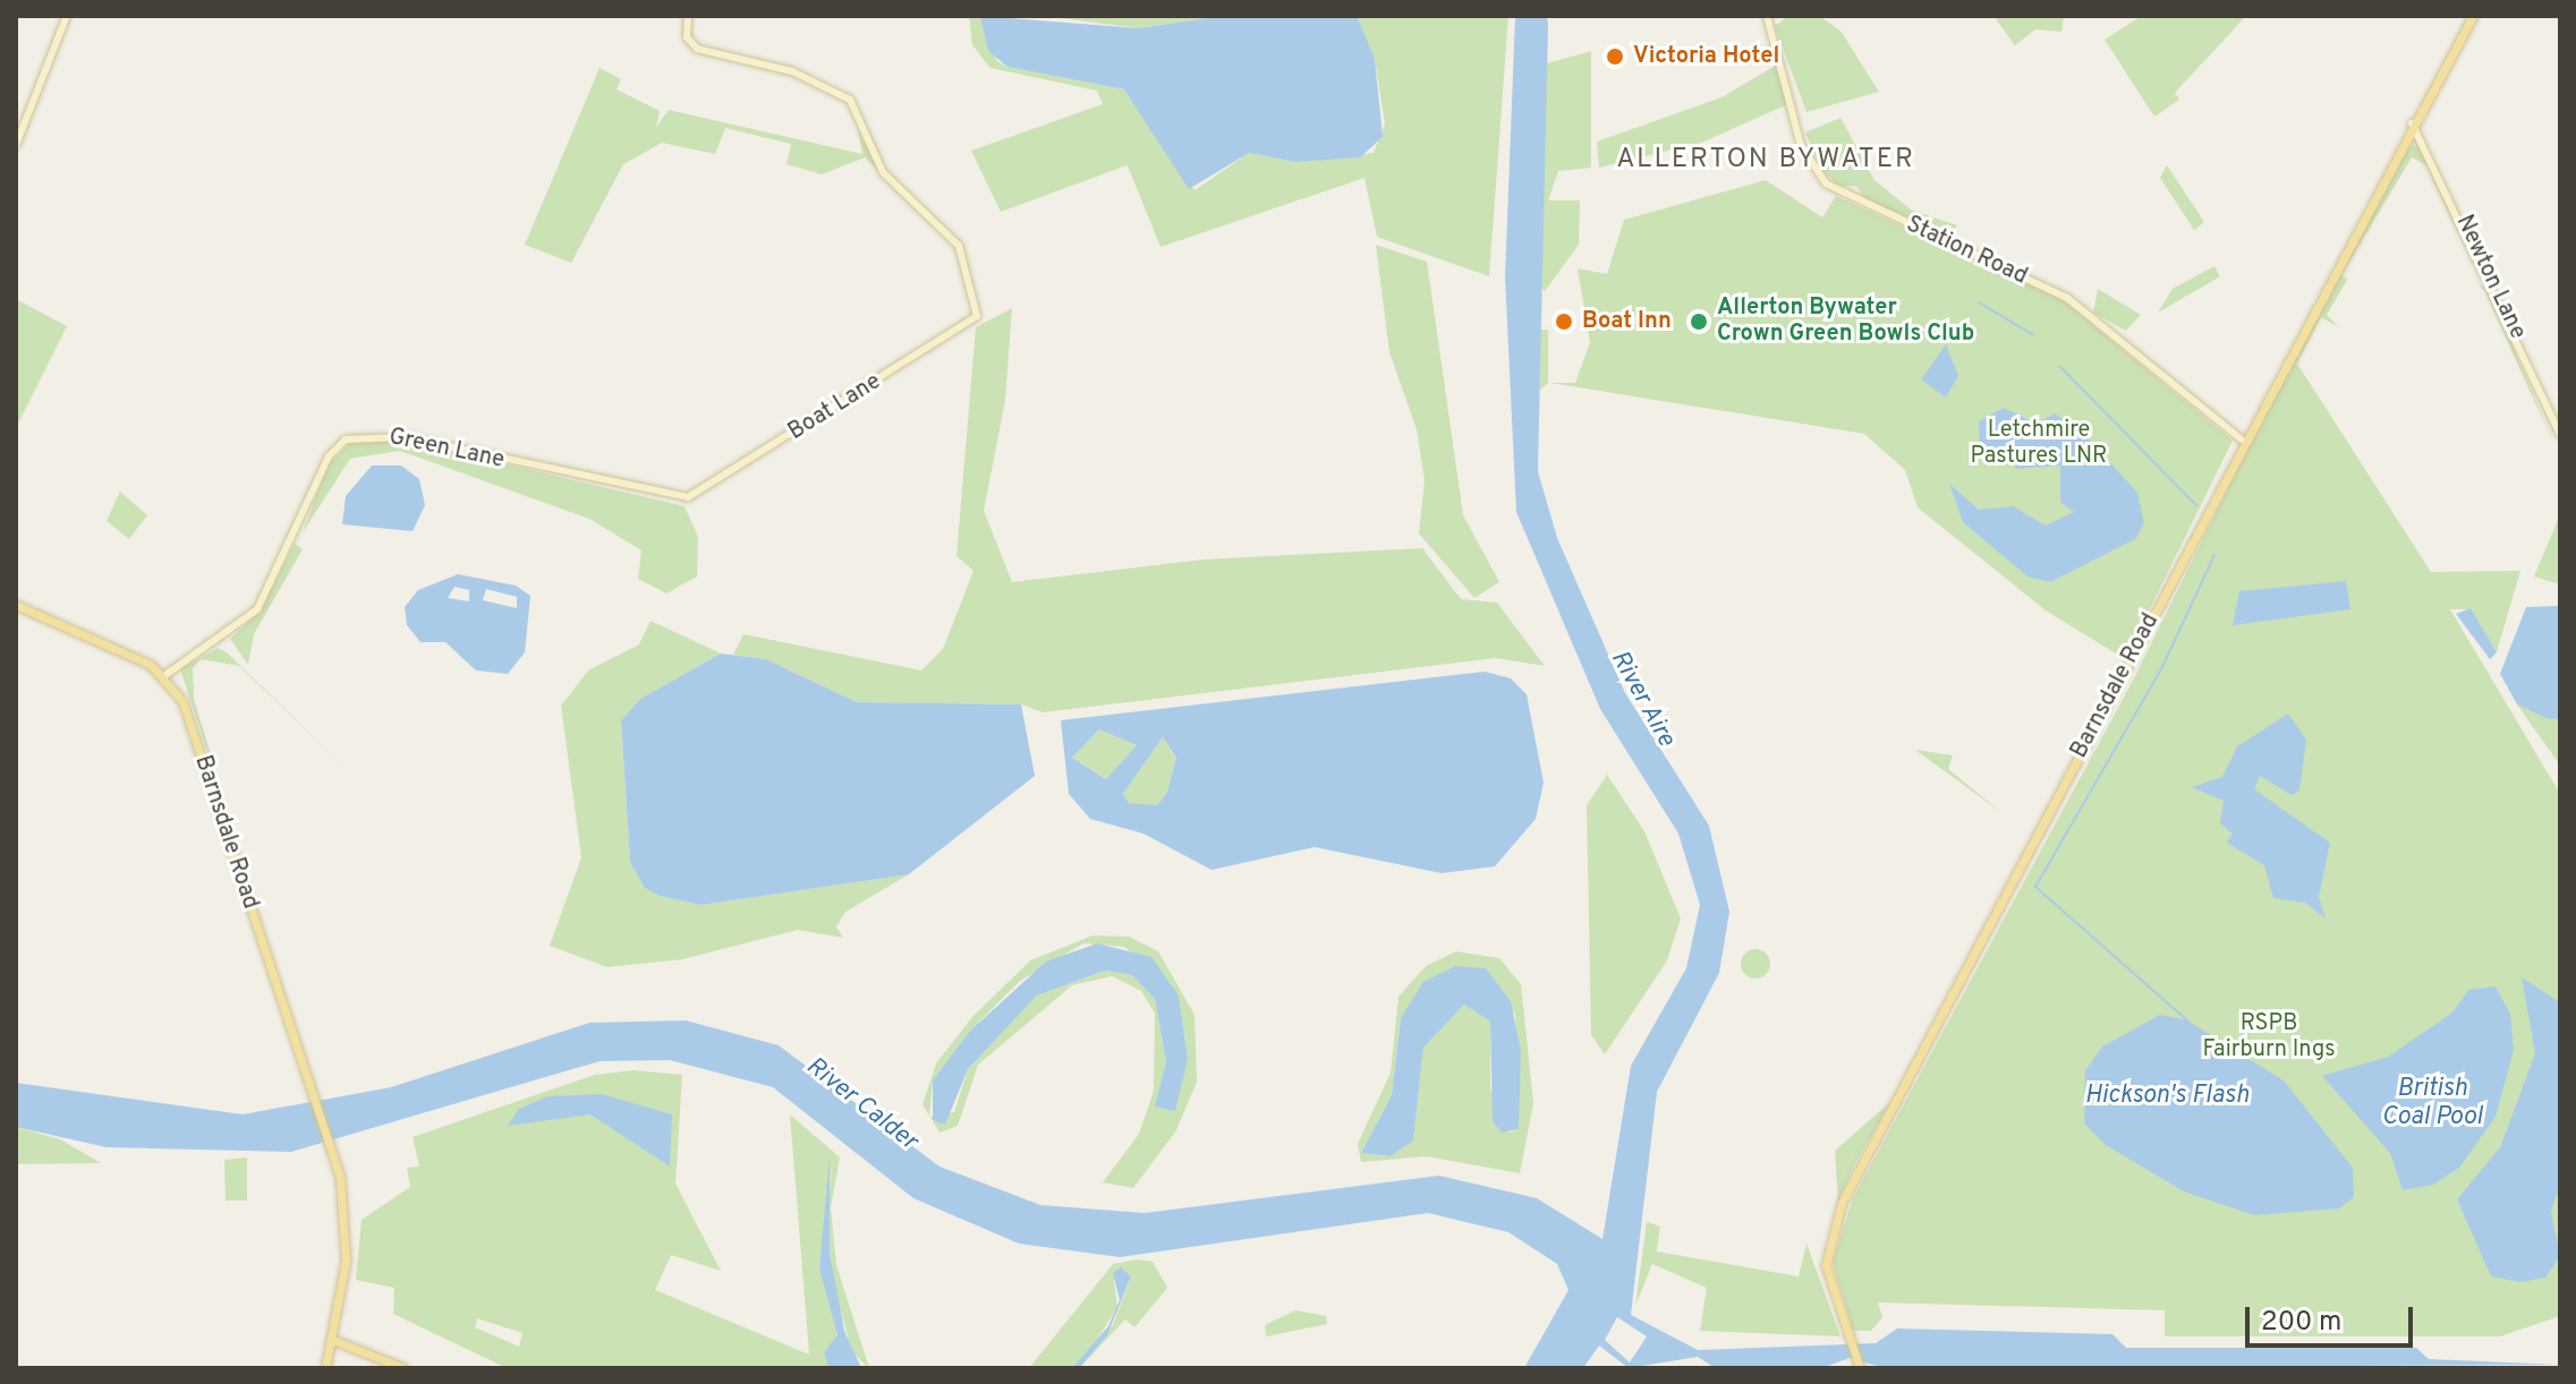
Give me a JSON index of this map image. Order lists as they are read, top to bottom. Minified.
{"streets":{"main road":["Barnsdale Road"],"street":["Station Road","Newton Lane","Boat Lane","Green Lane"]},"crossings":[["Station Road","Barnsdale Road"],["Newton Lane","Barnsdale Road"],["Boat Lane","Green Lane"],["Green Lane","Barnsdale Road"]],"districts":["ALLERTON BYWATER"],"water":["River Aire","British Coal Pool","Hickson's Flash","River Calder"],"parks":["Letchmire Pastures LNR","RSPB Fairburn Ings"],"places":["Victoria Hotel","Boat Inn","Allerton Bywater Crown Green Bowls Club"],"scale_bar":"200 m"}
